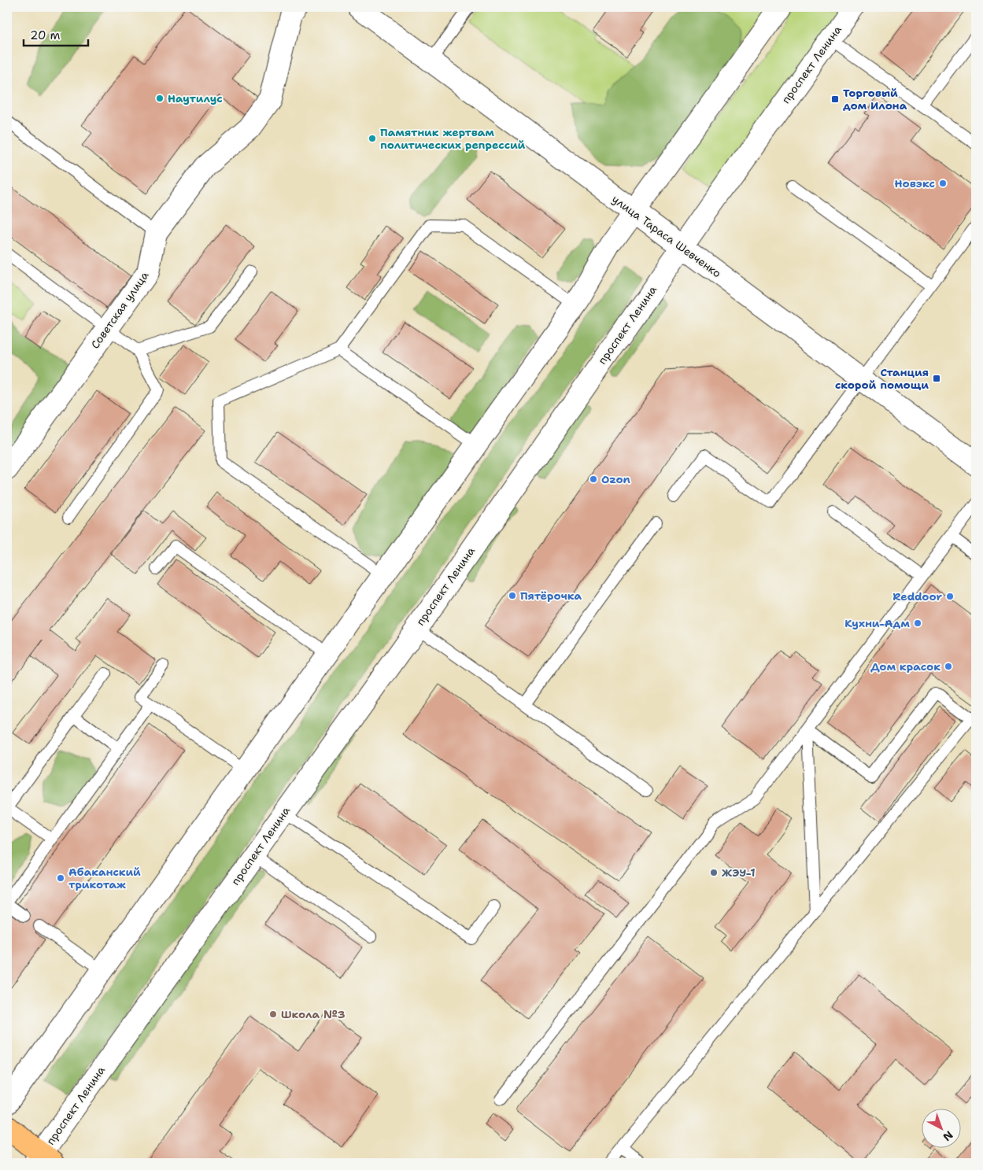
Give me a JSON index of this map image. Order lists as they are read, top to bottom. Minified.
{"streets":{"street":["проспект Ленина","улица Тараса Шевченко","Советская улица"]},"crossings":[["проспект Ленина","улица Тараса Шевченко"]],"places":{"other":["Наутилус","Памятник жертвам политических репрессий","Новэкс","Ozon","Пятёрочка","Reddoor","Кухни-Адм","Дом красок","ЖЭУ-1","Абаканский трикотаж","Школа №3"],"transit":["Торговый дом Илона","Станция скорой помощи"]},"scale_bar":"20 m","north":"bottom right"}
